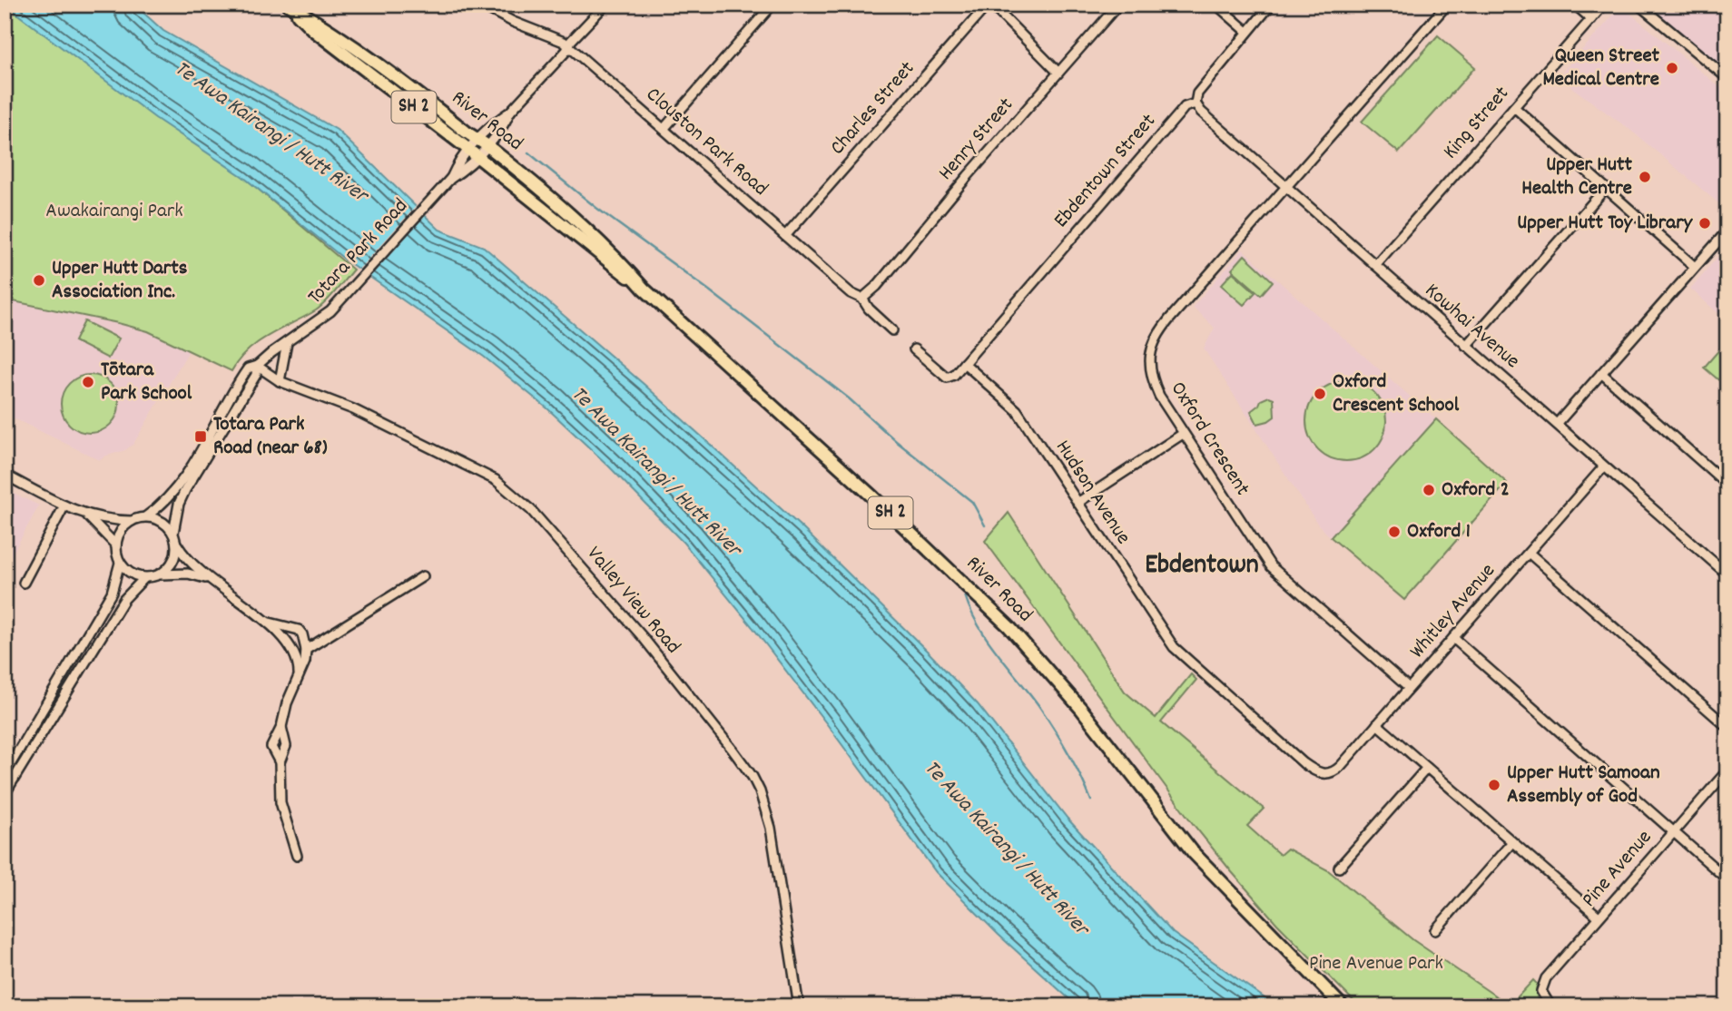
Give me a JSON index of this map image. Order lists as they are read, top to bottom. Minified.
{"streets":{"highway":["SH 2","River Road"],"street":["Charles Street","King Street","Henry Street","Clouston Park Road","Ebdentown Street","Totara Park Road","Kowhai Avenue","Oxford Crescent","Hudson Avenue","Valley View Road","Whitley Avenue","Pine Avenue"]},"crossings":[["Charles Street","Clouston Park Road"],["River Road","Totara Park Road"],["King Street","Kowhai Avenue"],["Henry Street","Clouston Park Road"],["Clouston Park Road","Totara Park Road"],["Ebdentown Street","Kowhai Avenue"],["Ebdentown Street","Hudson Avenue"],["Totara Park Road","Valley View Road"],["Kowhai Avenue","Oxford Crescent"],["Kowhai Avenue","Whitley Avenue"],["Oxford Crescent","Whitley Avenue"],["Hudson Avenue","Whitley Avenue"]],"districts":["Ebdentown"],"water":["Te Awa Kairangi / Hutt River"],"parks":["Awakairangi Park","Pine Avenue Park"],"places":{"other":["Queen Street Medical Centre","Upper Hutt Health Centre","Upper Hutt Toy Library","Upper Hutt Darts Association Inc.","Tōtara Park School","Oxford Crescent School","Oxford 2","Oxford 1","Upper Hutt Samoan Assembly of God"],"transit":["Totara Park Road (near 68)"]}}
